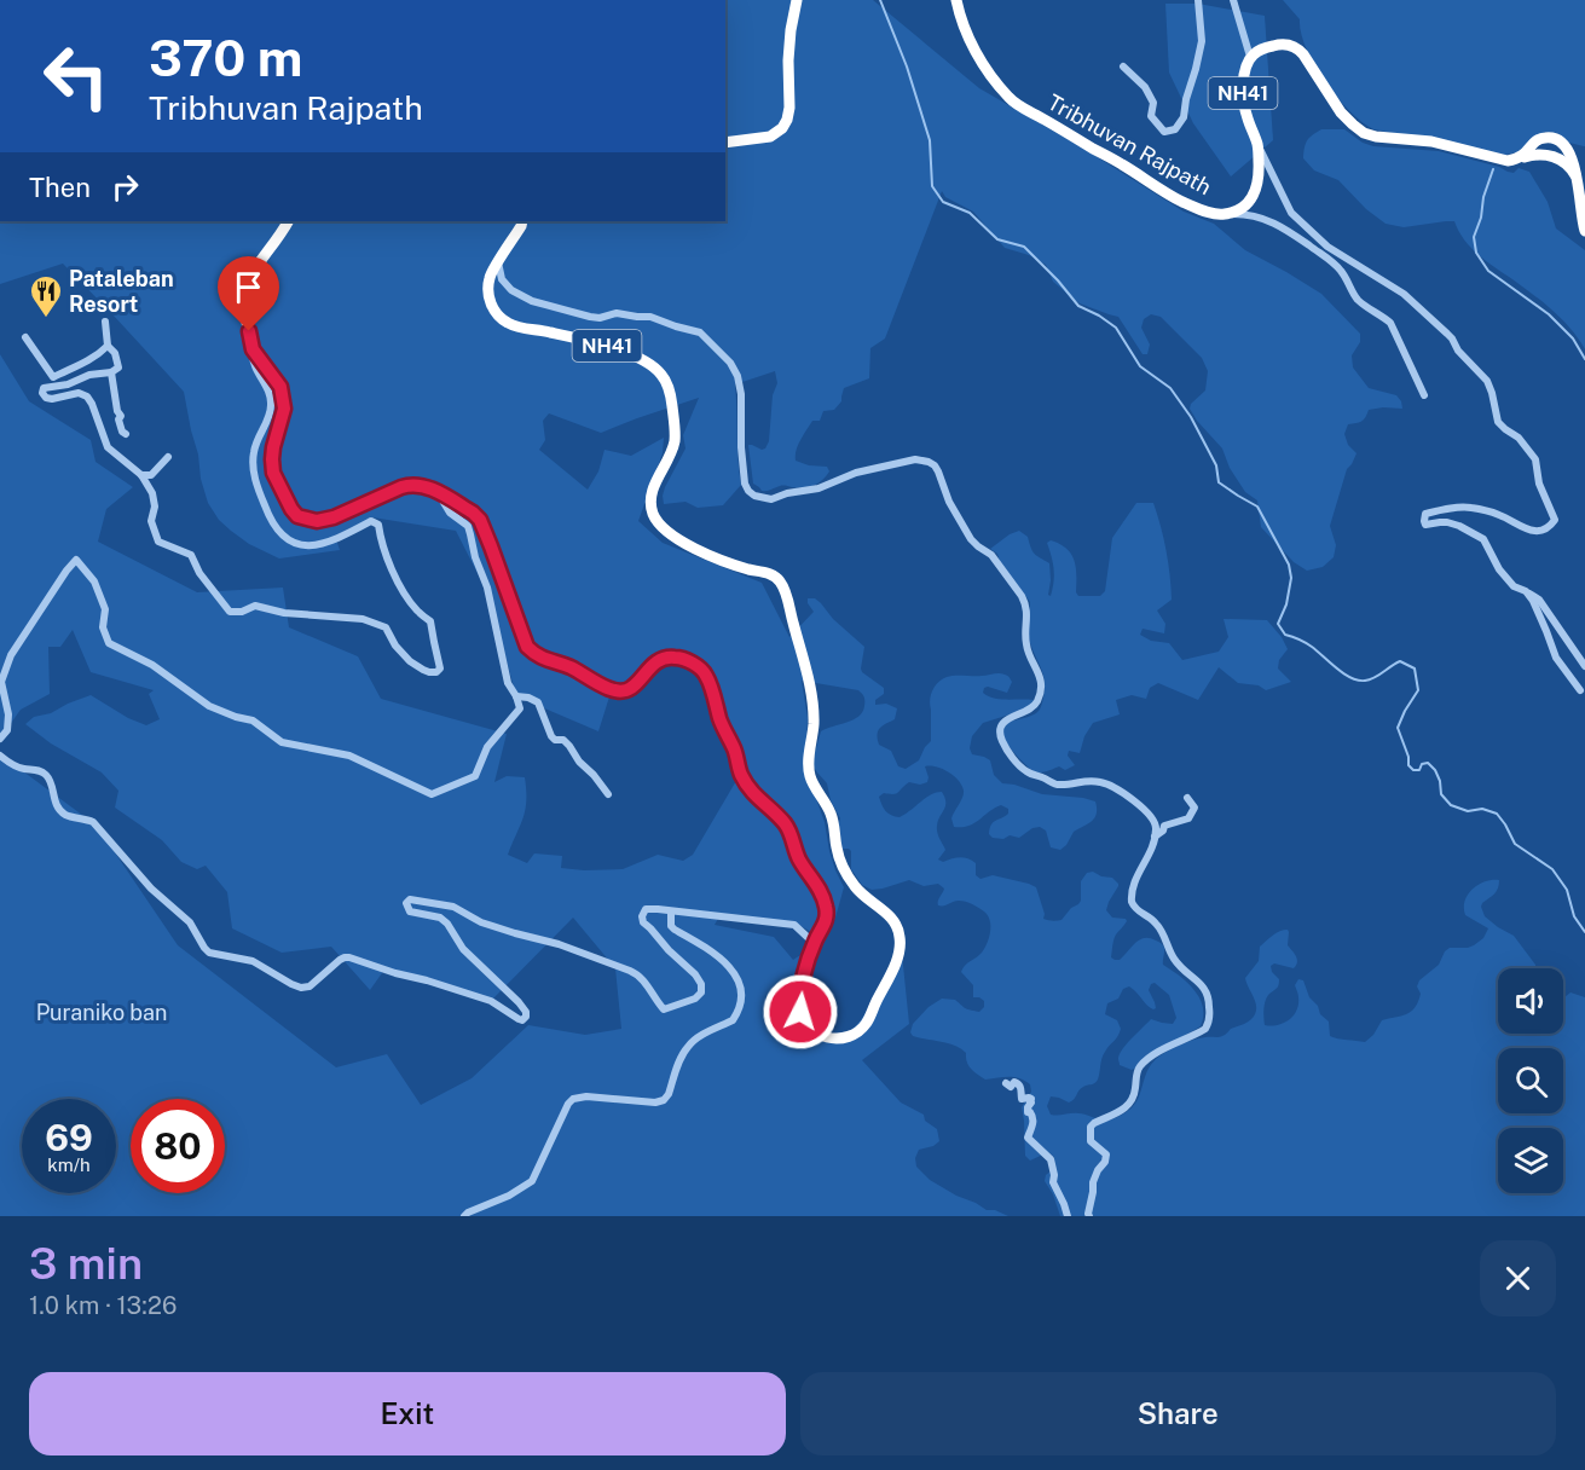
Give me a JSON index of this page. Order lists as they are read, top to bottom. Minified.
{"streets":{"highway":["NH41","Tribhuvan Rajpath"]},"crossings":[["NH41","Tribhuvan Rajpath"]],"parks":["Puraniko ban"],"places":{"restaurant":["Pataleban Resort"]},"page":{"turn":["370 m","Tribhuvan Rajpath"],"then":"Then","speed":"69 km/h","limit":"80","heading":["3 min","1.0 km · 13:26"],"buttons":["Exit","Share"]}}
